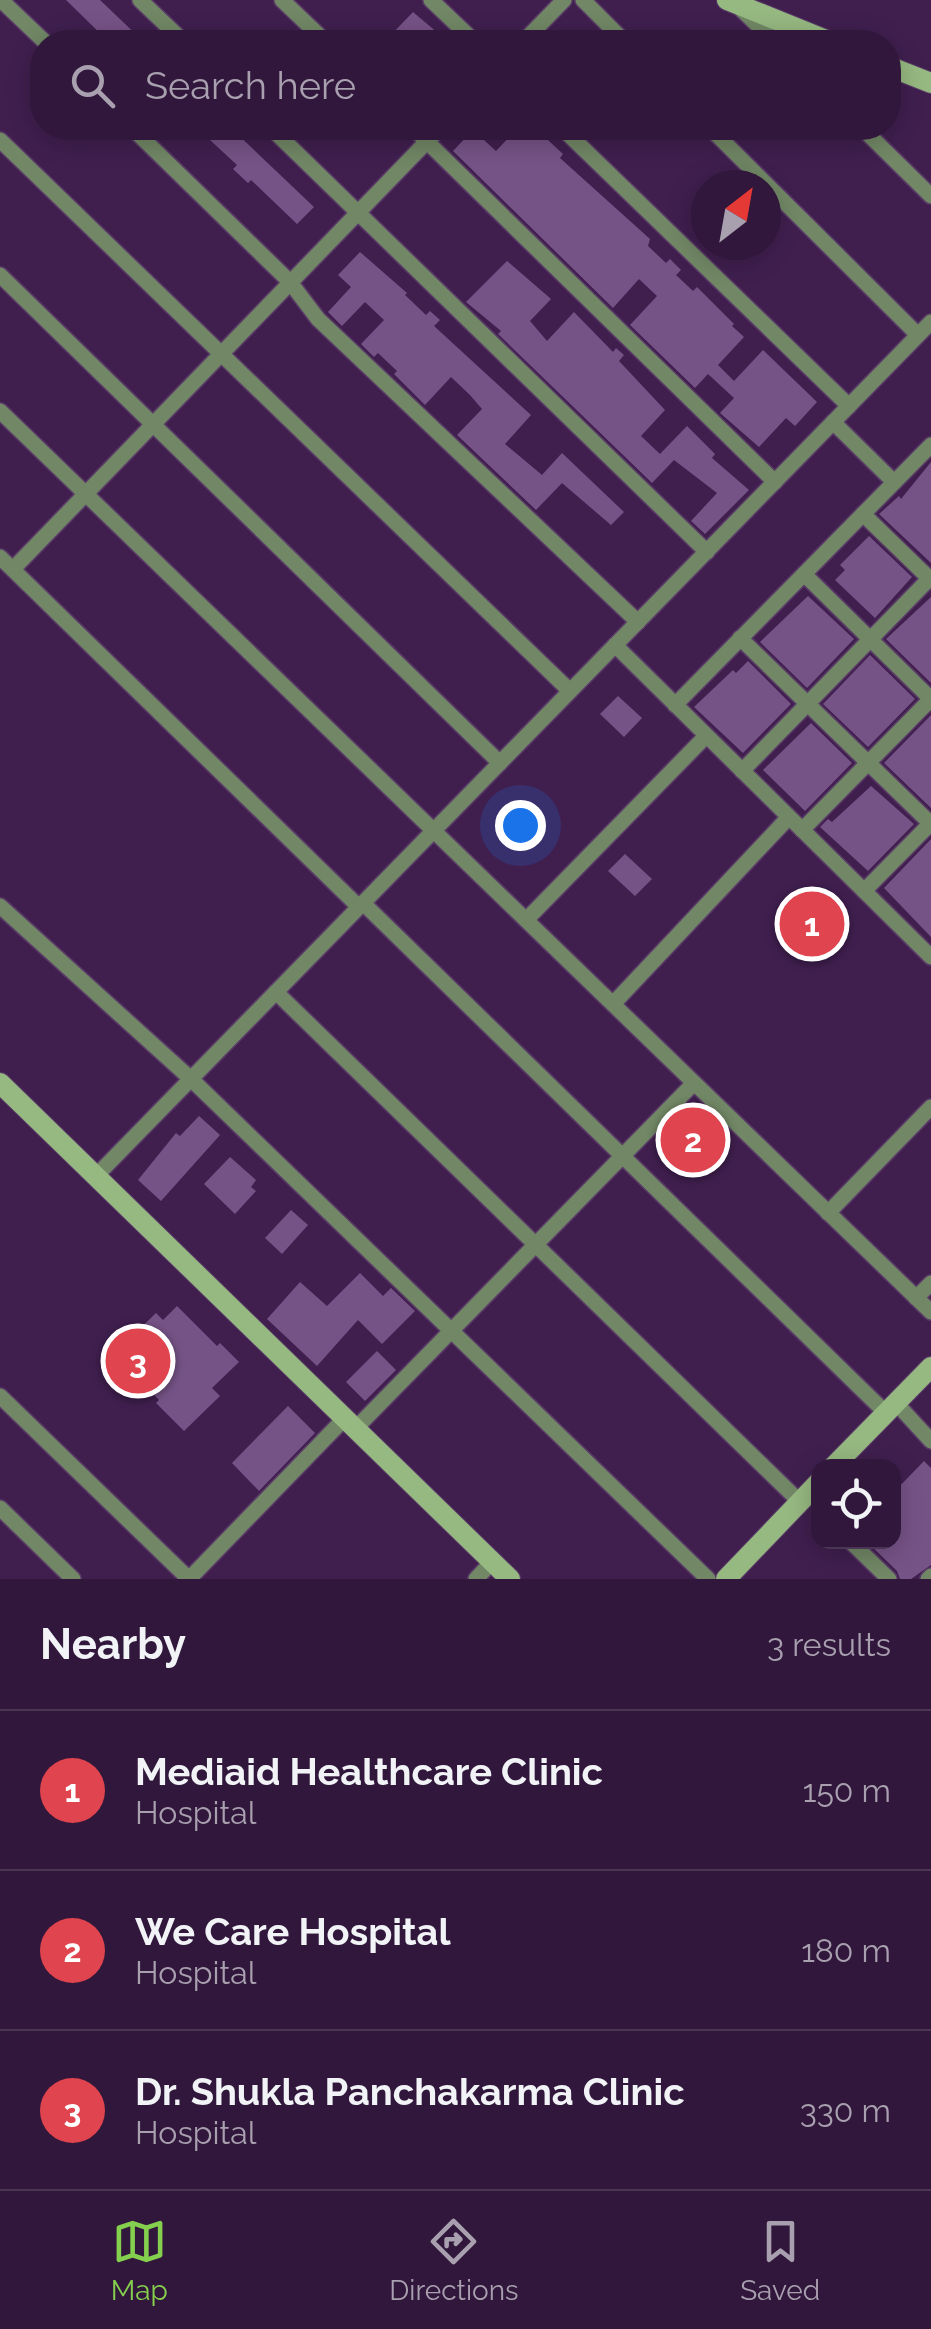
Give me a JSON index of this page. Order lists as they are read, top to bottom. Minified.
{"north":"top right","page":{"search":"Search here","pins":["1","2","3"],"heading":["Nearby","3 results"],"list":[{"mark":"1","name":"Mediaid Healthcare Clinic","note":"Hospital","value":"150 m"},{"mark":"2","name":"We Care Hospital","note":"Hospital","value":"180 m"},{"mark":"3","name":"Dr. Shukla Panchakarma Clinic","note":"Hospital","value":"330 m"}],"nav":["Map","Directions","Saved"]}}
